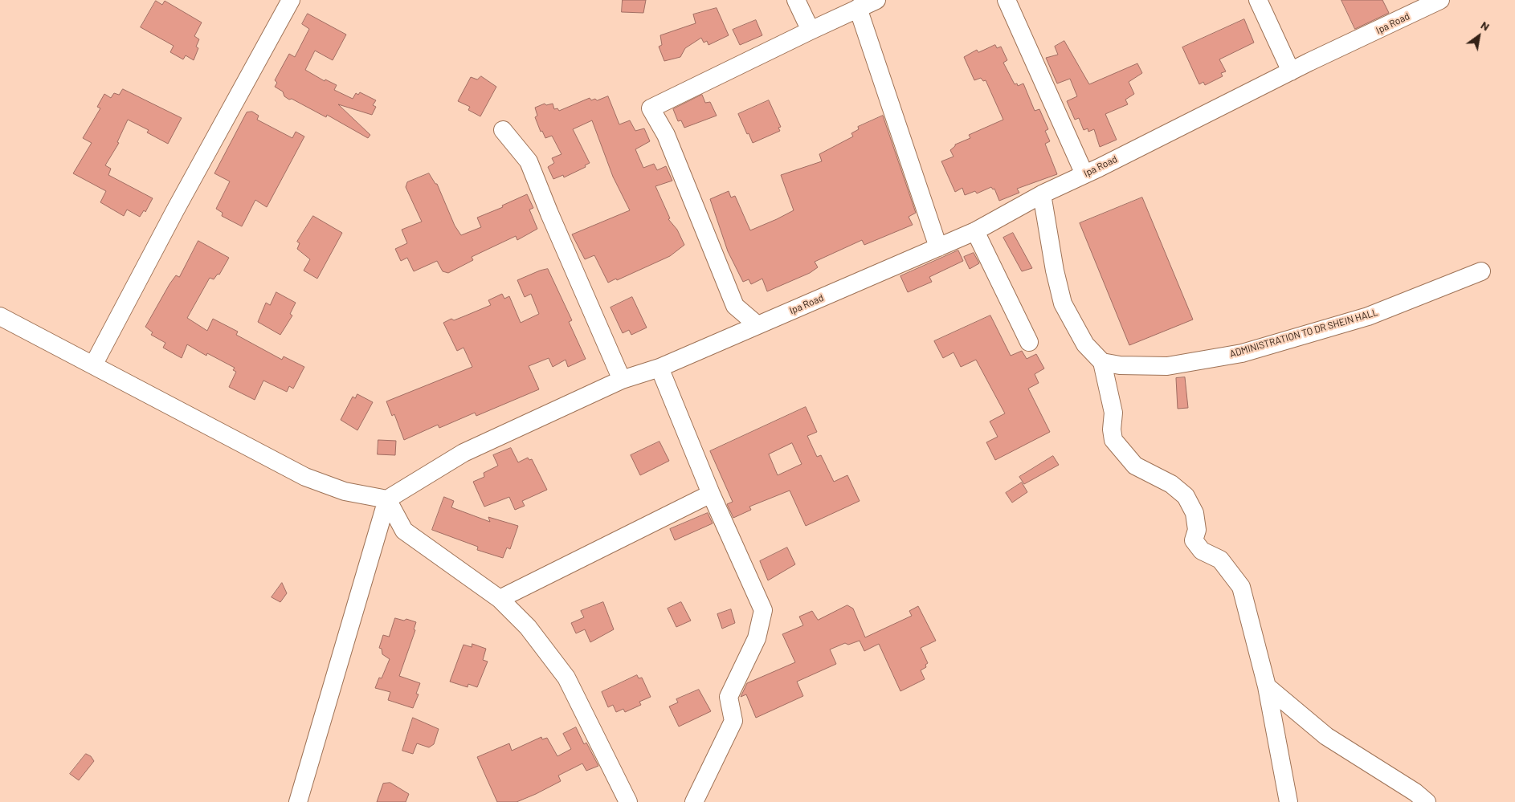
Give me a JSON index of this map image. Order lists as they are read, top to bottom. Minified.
{"streets":{"street":["Ipa Road","ADMINISTRATION TO DR SHEIN HALL"]},"north":"top right"}
